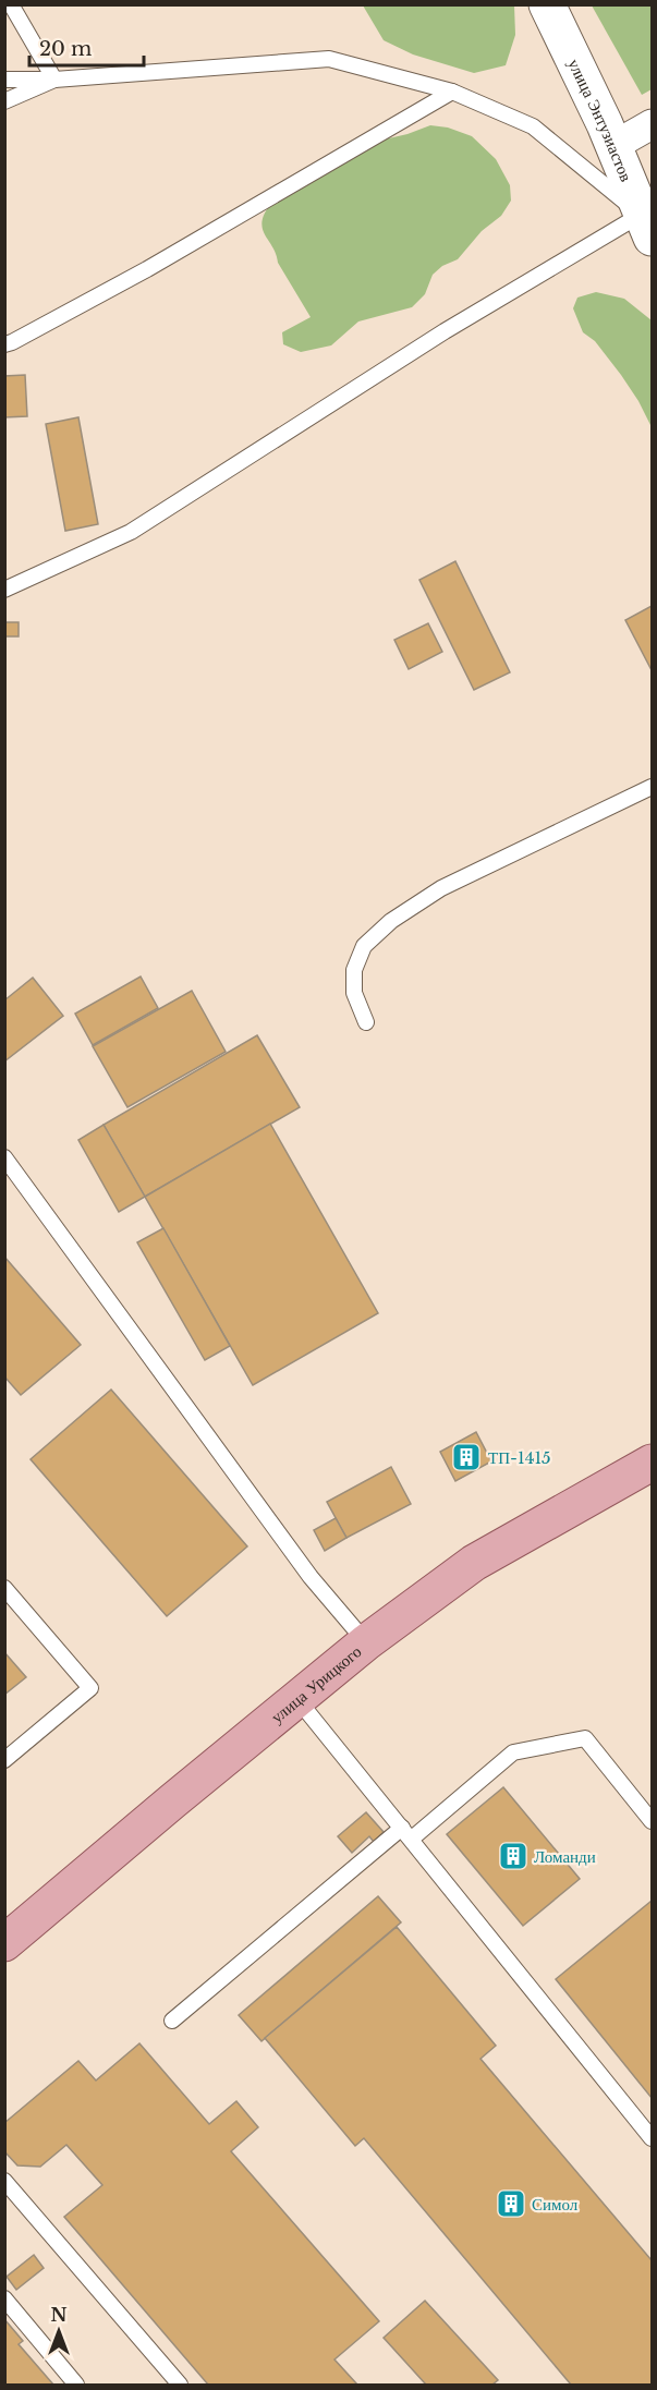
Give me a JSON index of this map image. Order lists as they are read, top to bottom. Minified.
{"streets":{"main road":["улица Урицкого"],"street":["улица Энтузиастов"]},"places":{"building":["ТП-1415","Ломанди","Симол"]},"scale_bar":"20 m","north":"top"}
